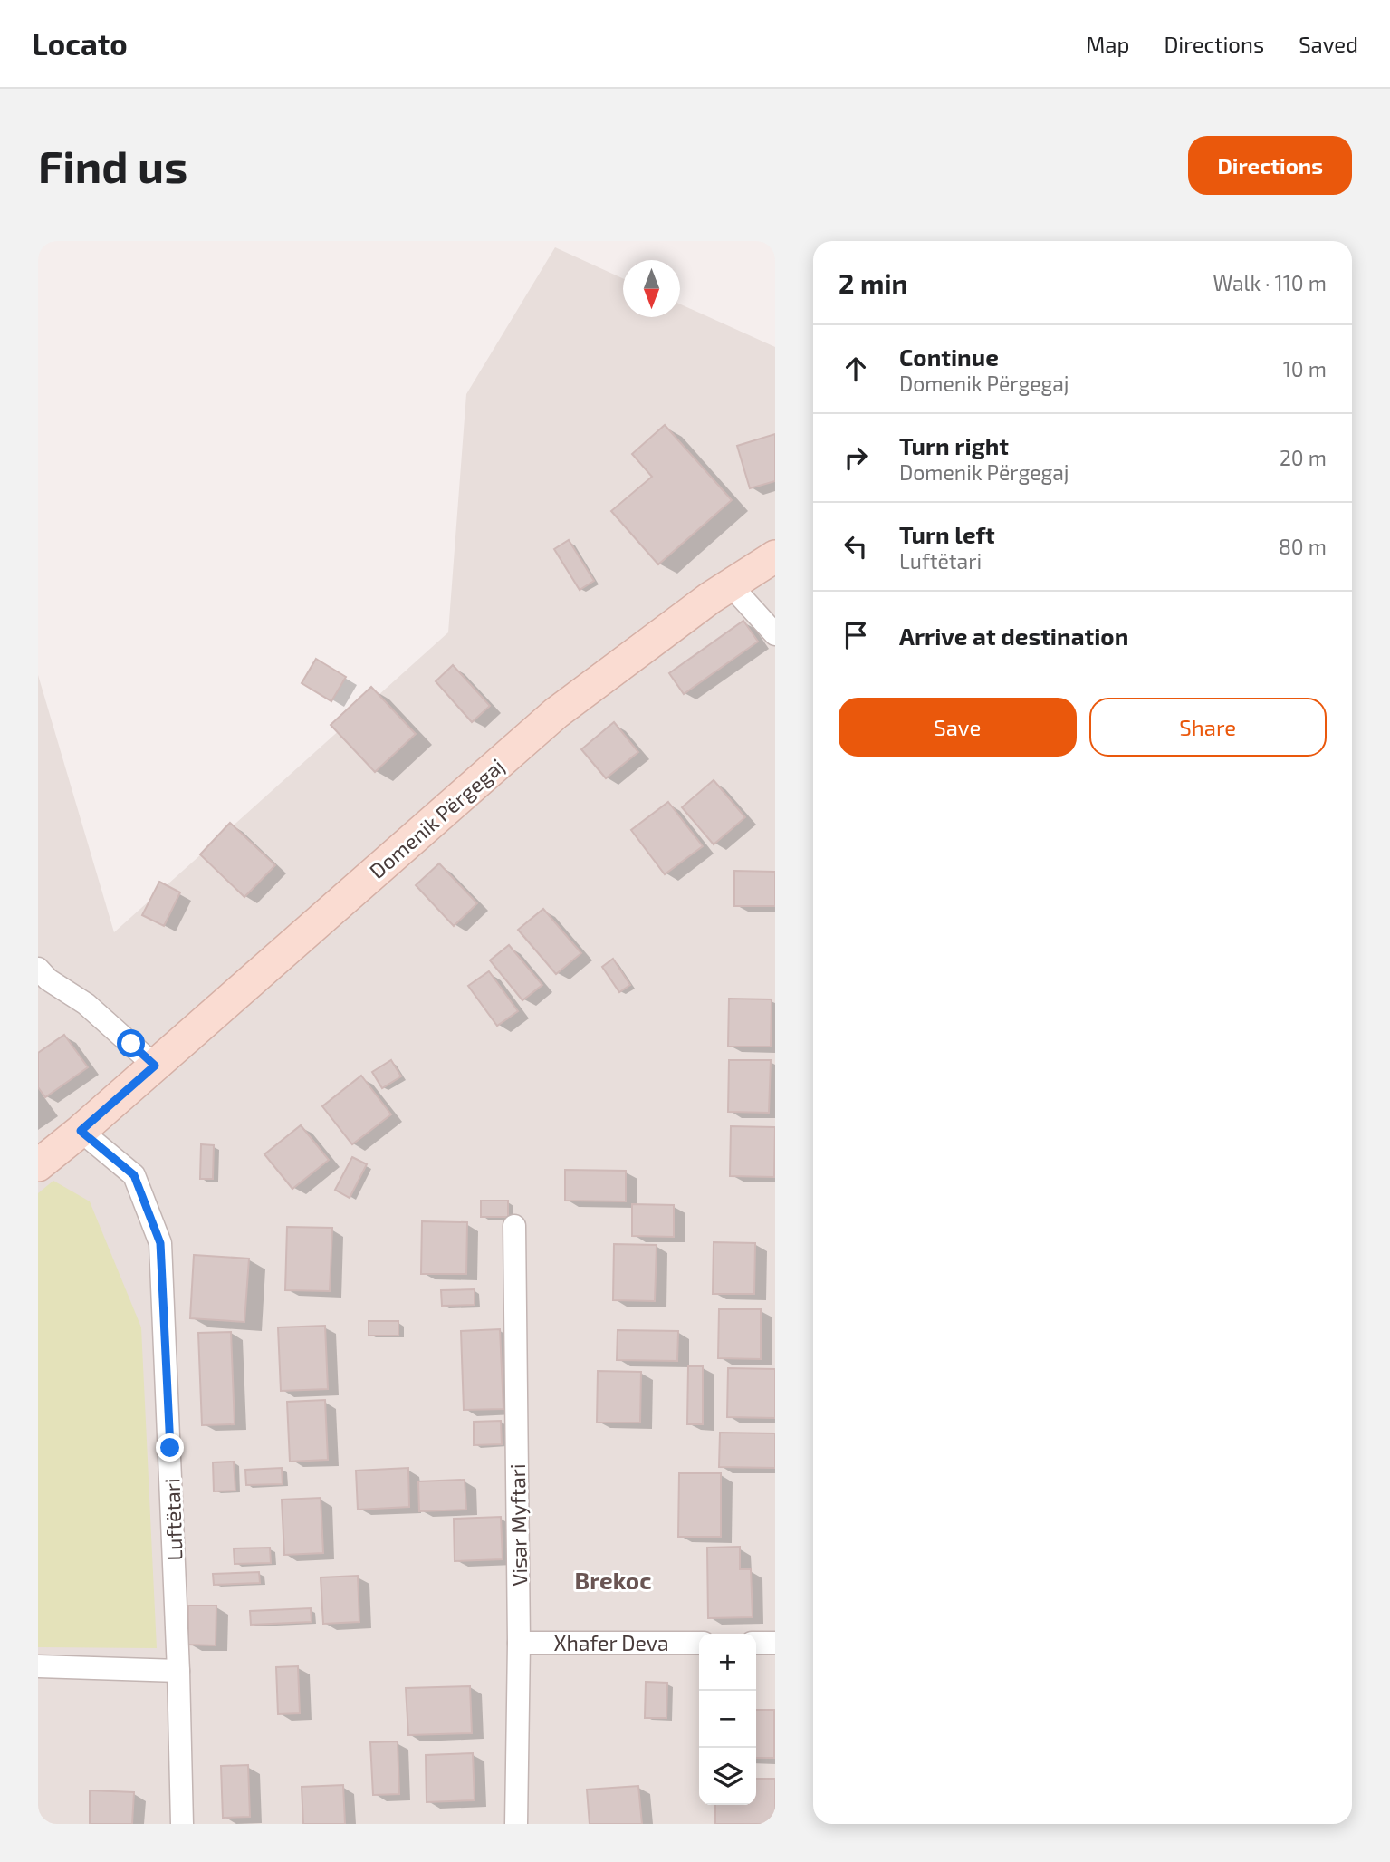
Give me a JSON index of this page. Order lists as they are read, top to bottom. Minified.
{"streets":{"main road":["Domenik Përgegaj"],"street":["Luftëtari","Visar Myftari","Xhafer Deva"]},"crossings":[["Domenik Përgegaj","Luftëtari"],["Visar Myftari","Xhafer Deva"]],"districts":["Brekoc"],"north":"bottom","page":{"header":"Locato","nav":["Map","Directions","Saved"],"buttons":["Directions",["Save","Share"]],"title":"Find us","heading":["2 min","Walk · 110 m"],"list":[["Continue","Domenik Përgegaj","10 m"],["Turn right","Domenik Përgegaj","20 m"],["Turn left","Luftëtari","80 m"],"Arrive at destination"],"map_buttons":["+","−"]}}
